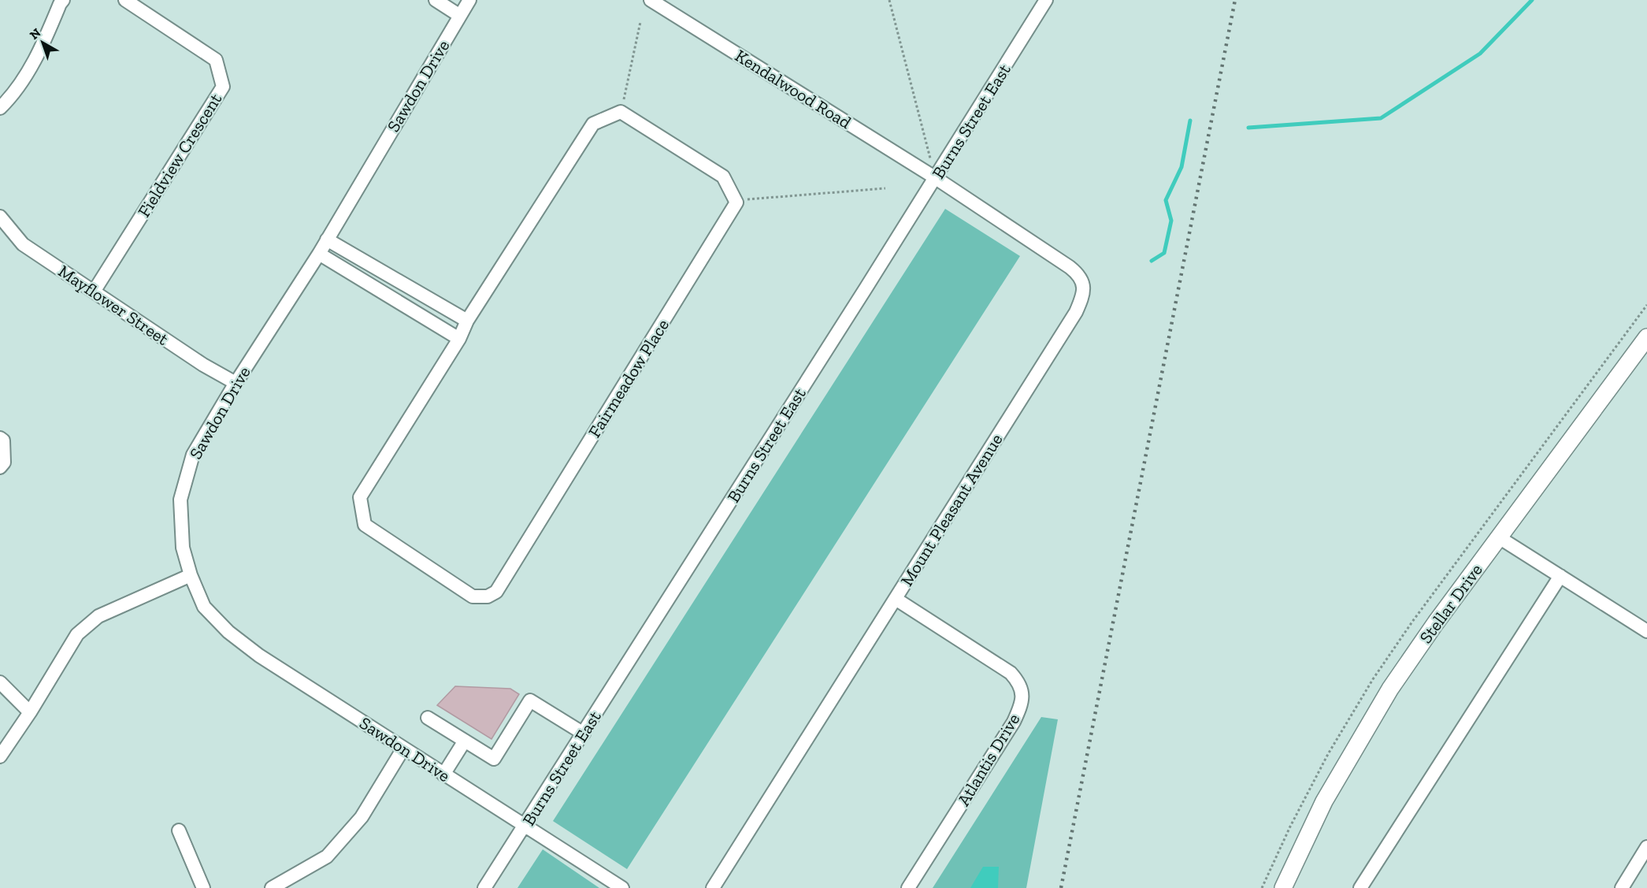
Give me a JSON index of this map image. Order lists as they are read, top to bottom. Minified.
{"streets":{"main road":["Stellar Drive"],"street":["Sawdon Drive","Kendalwood Road","Burns Street East","Fieldview Crescent","Mayflower Street","Fairmeadow Place","Mount Pleasant Avenue","Atlantis Drive"]},"crossings":[["Sawdon Drive","Burns Street East"],["Sawdon Drive","Mayflower Street"],["Kendalwood Road","Burns Street East"],["Kendalwood Road","Mount Pleasant Avenue"],["Burns Street East","Mount Pleasant Avenue"],["Fieldview Crescent","Mayflower Street"],["Mount Pleasant Avenue","Atlantis Drive"]],"north":"top left"}
